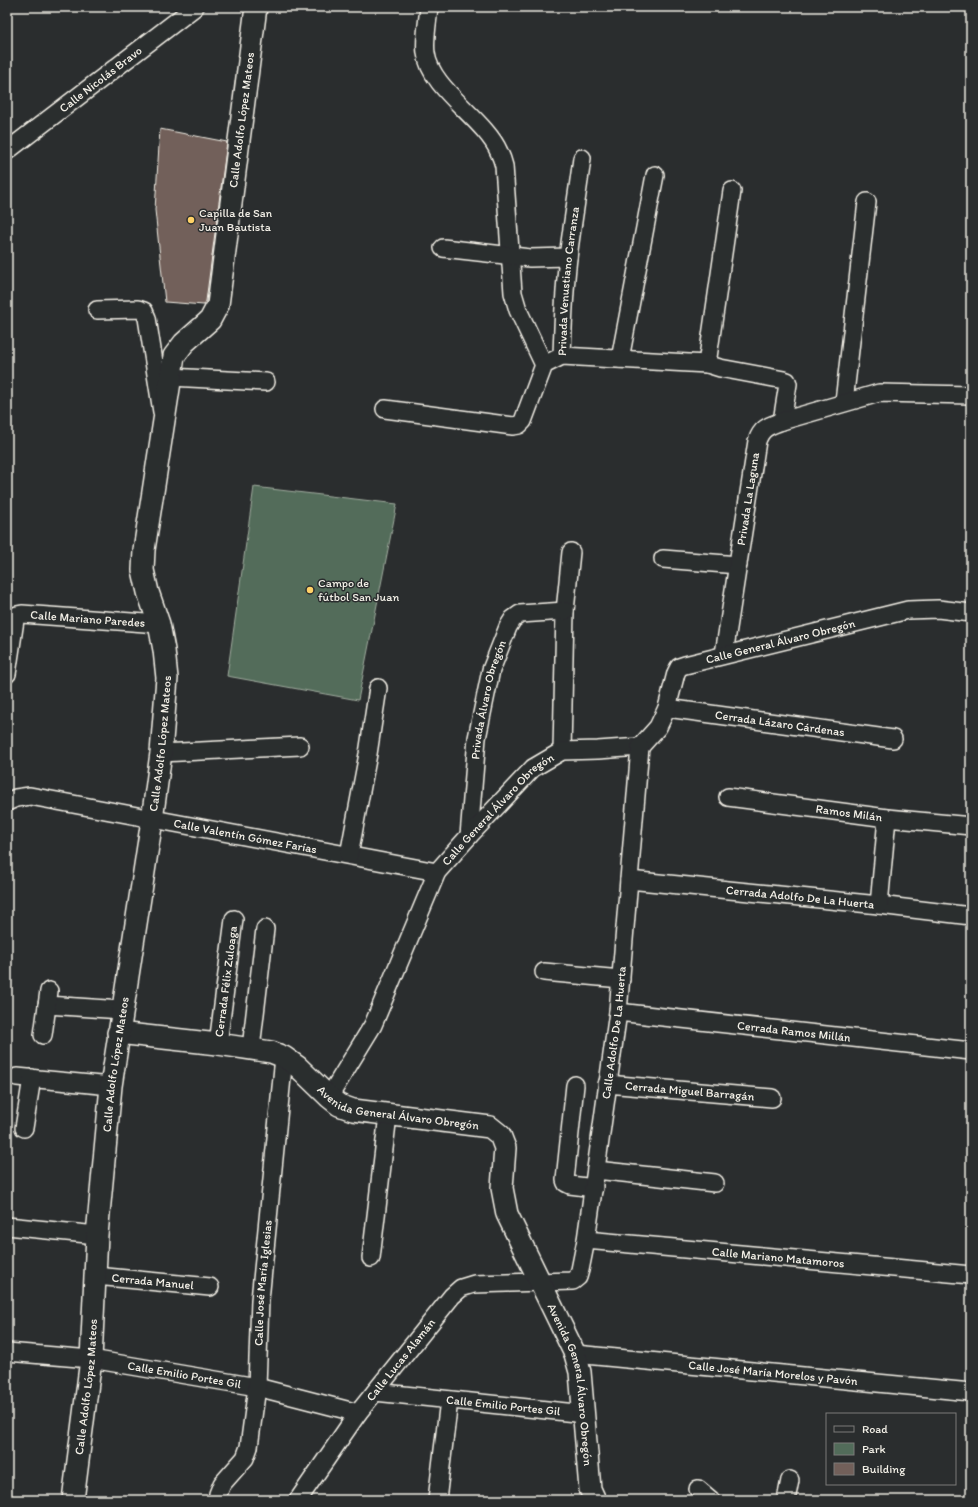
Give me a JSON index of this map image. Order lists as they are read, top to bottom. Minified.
{"streets":{"main road":["Calle Adolfo López Mateos","Avenida General Álvaro Obregón"],"street":["Calle Nicolás Bravo","Privada Venustiano Carranza","Privada La Laguna","Calle Mariano Paredes","Calle General Álvaro Obregón","Privada Álvaro Obregón","Cerrada Lázaro Cárdenas","Ramos Milán","Calle Valentín Gómez Farías","Cerrada Adolfo De La Huerta","Cerrada Félix Zuloaga","Calle Adolfo De La Huerta","Cerrada Ramos Millán","Cerrada Miguel Barragán","Calle Mariano Matamoros","Cerrada Manuel","Calle José María Iglesias","Calle Lucas Alamán","Calle José María Morelos y Pavón","Calle Emilio Portes Gil"]},"crossings":[["Calle Adolfo López Mateos","Calle Mariano Paredes"],["Calle Adolfo López Mateos","Calle Valentín Gómez Farías"],["Calle Adolfo López Mateos","Avenida General Álvaro Obregón"],["Calle Adolfo López Mateos","Cerrada Manuel"],["Calle Adolfo López Mateos","Calle Emilio Portes Gil"],["Privada Venustiano Carranza","Privada La Laguna"],["Privada La Laguna","Calle General Álvaro Obregón"],["Calle General Álvaro Obregón","Privada Álvaro Obregón"],["Calle General Álvaro Obregón","Cerrada Lázaro Cárdenas"],["Calle General Álvaro Obregón","Calle Valentín Gómez Farías"],["Calle General Álvaro Obregón","Calle Adolfo De La Huerta"],["Calle General Álvaro Obregón","Avenida General Álvaro Obregón"],["Cerrada Adolfo De La Huerta","Calle Adolfo De La Huerta"],["Cerrada Félix Zuloaga","Avenida General Álvaro Obregón"],["Calle Adolfo De La Huerta","Cerrada Ramos Millán"],["Calle Adolfo De La Huerta","Cerrada Miguel Barragán"],["Calle Adolfo De La Huerta","Avenida General Álvaro Obregón"],["Calle Adolfo De La Huerta","Calle Mariano Matamoros"],["Calle Adolfo De La Huerta","Calle Lucas Alamán"],["Avenida General Álvaro Obregón","Calle José María Iglesias"],["Avenida General Álvaro Obregón","Calle Lucas Alamán"],["Avenida General Álvaro Obregón","Calle José María Morelos y Pavón"],["Avenida General Álvaro Obregón","Calle Emilio Portes Gil"],["Calle José María Iglesias","Calle Emilio Portes Gil"],["Calle Lucas Alamán","Calle Emilio Portes Gil"]],"places":["Capilla de San Juan Bautista","Campo de fútbol San Juan"],"legend":["Road","Park","Building"]}
